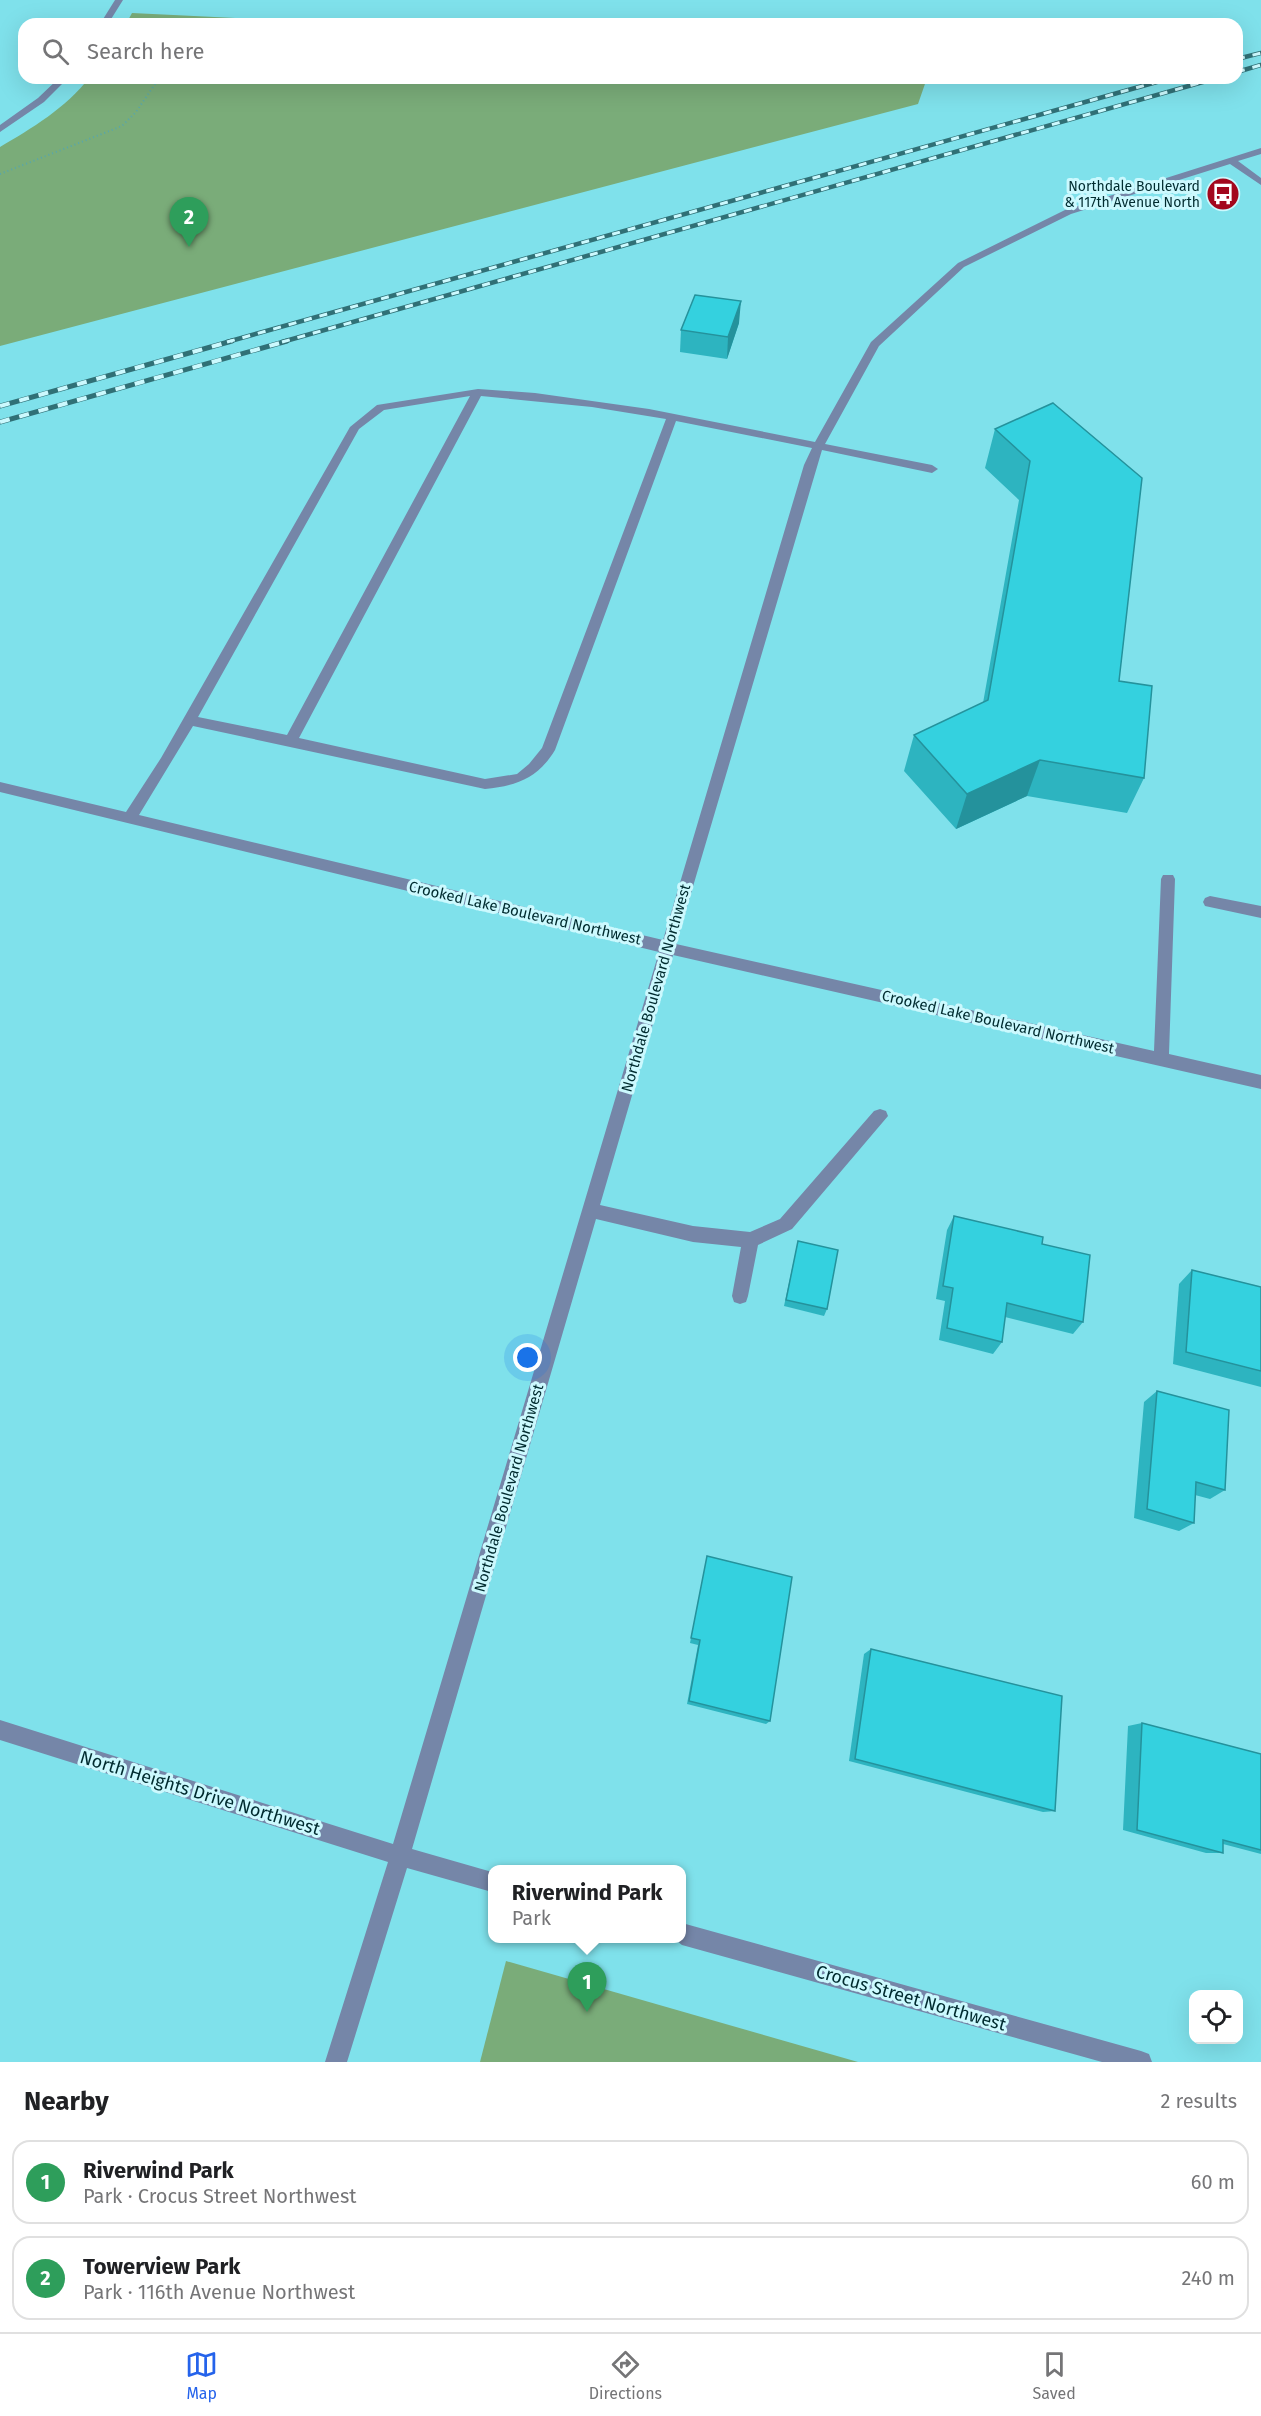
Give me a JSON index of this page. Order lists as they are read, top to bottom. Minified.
{"streets":{"street":["Crooked Lake Boulevard Northwest","Northdale Boulevard Northwest","North Heights Drive Northwest","Crocus Street Northwest"]},"crossings":[["Crooked Lake Boulevard Northwest","Northdale Boulevard Northwest"],["Northdale Boulevard Northwest","North Heights Drive Northwest"]],"places":{"bus stop":["Northdale Boulevard & 117th Avenue North"]},"page":{"search":"Search here","pins":["2","1"],"popup":["Riverwind Park","Park"],"heading":["Nearby","2 results"],"list":[{"mark":"1","name":"Riverwind Park","note":"Park · Crocus Street Northwest","value":"60 m"},{"mark":"2","name":"Towerview Park","note":"Park · 116th Avenue Northwest","value":"240 m"}],"nav":["Map","Directions","Saved"]}}
